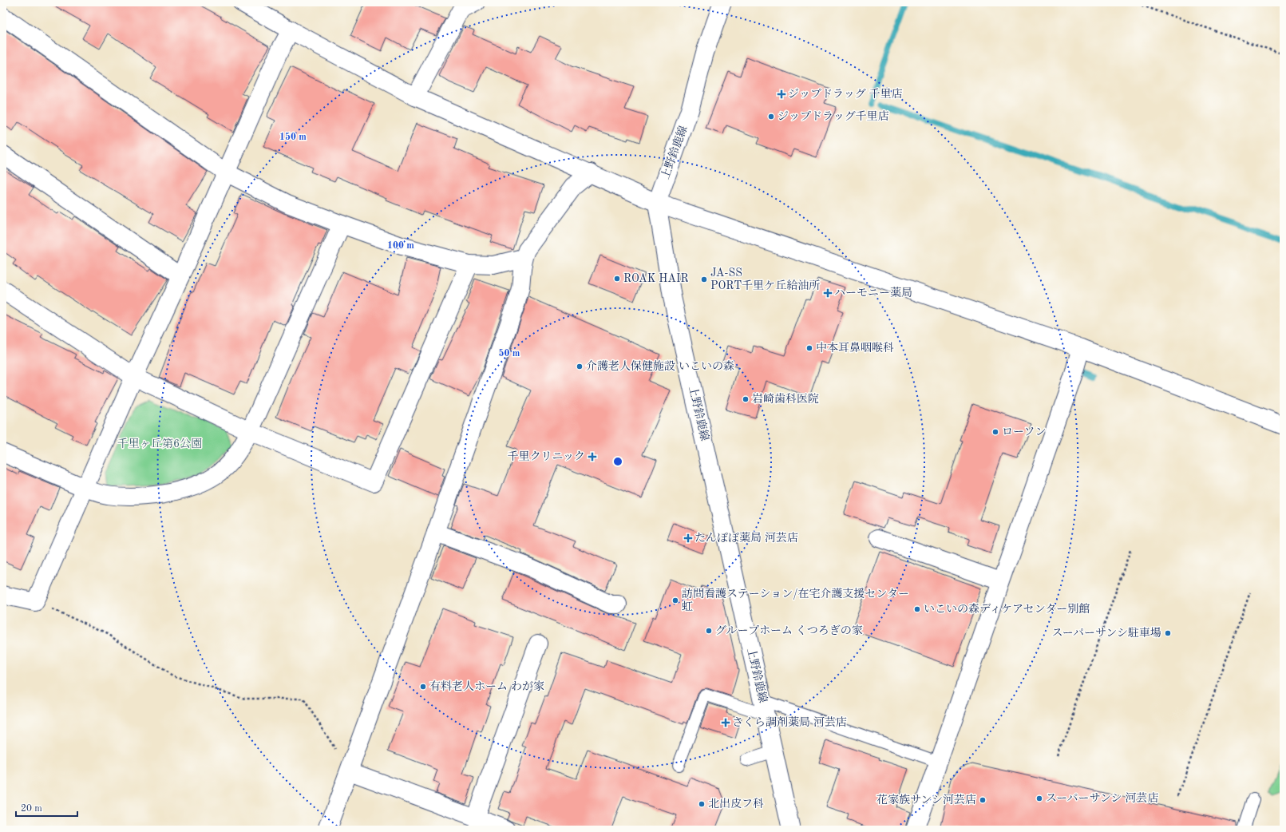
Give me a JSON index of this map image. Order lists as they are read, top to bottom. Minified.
{"streets":{"street":["上野鈴鹿線"]},"parks":["千里ヶ丘第6公園"],"places":{"health":["ジップドラッグ 千里店","ハーモニー薬局","千里クリニック","たんぽぽ薬局 河芸店","さくら調剤薬局 河芸店"],"other":["ジップドラッグ千里店","ROAK HAIR","JA-SS PORT千里ケ丘給油所","中本耳鼻咽喉科","介護老人保健施設 いこいの森","岩崎歯科医院","ローソン","訪問看護ステーション/在宅介護支援センター 虹","いこいの森ディケアセンター別館","グループホーム くつろぎの家","スーパーサンシ駐車場","有料老人ホーム わが家","スーパーサンシ 河芸店","花家族サンシ河芸店","北出皮フ科"]},"scale_bar":"20 m","rings":["150 m","100 m","50 m"]}
